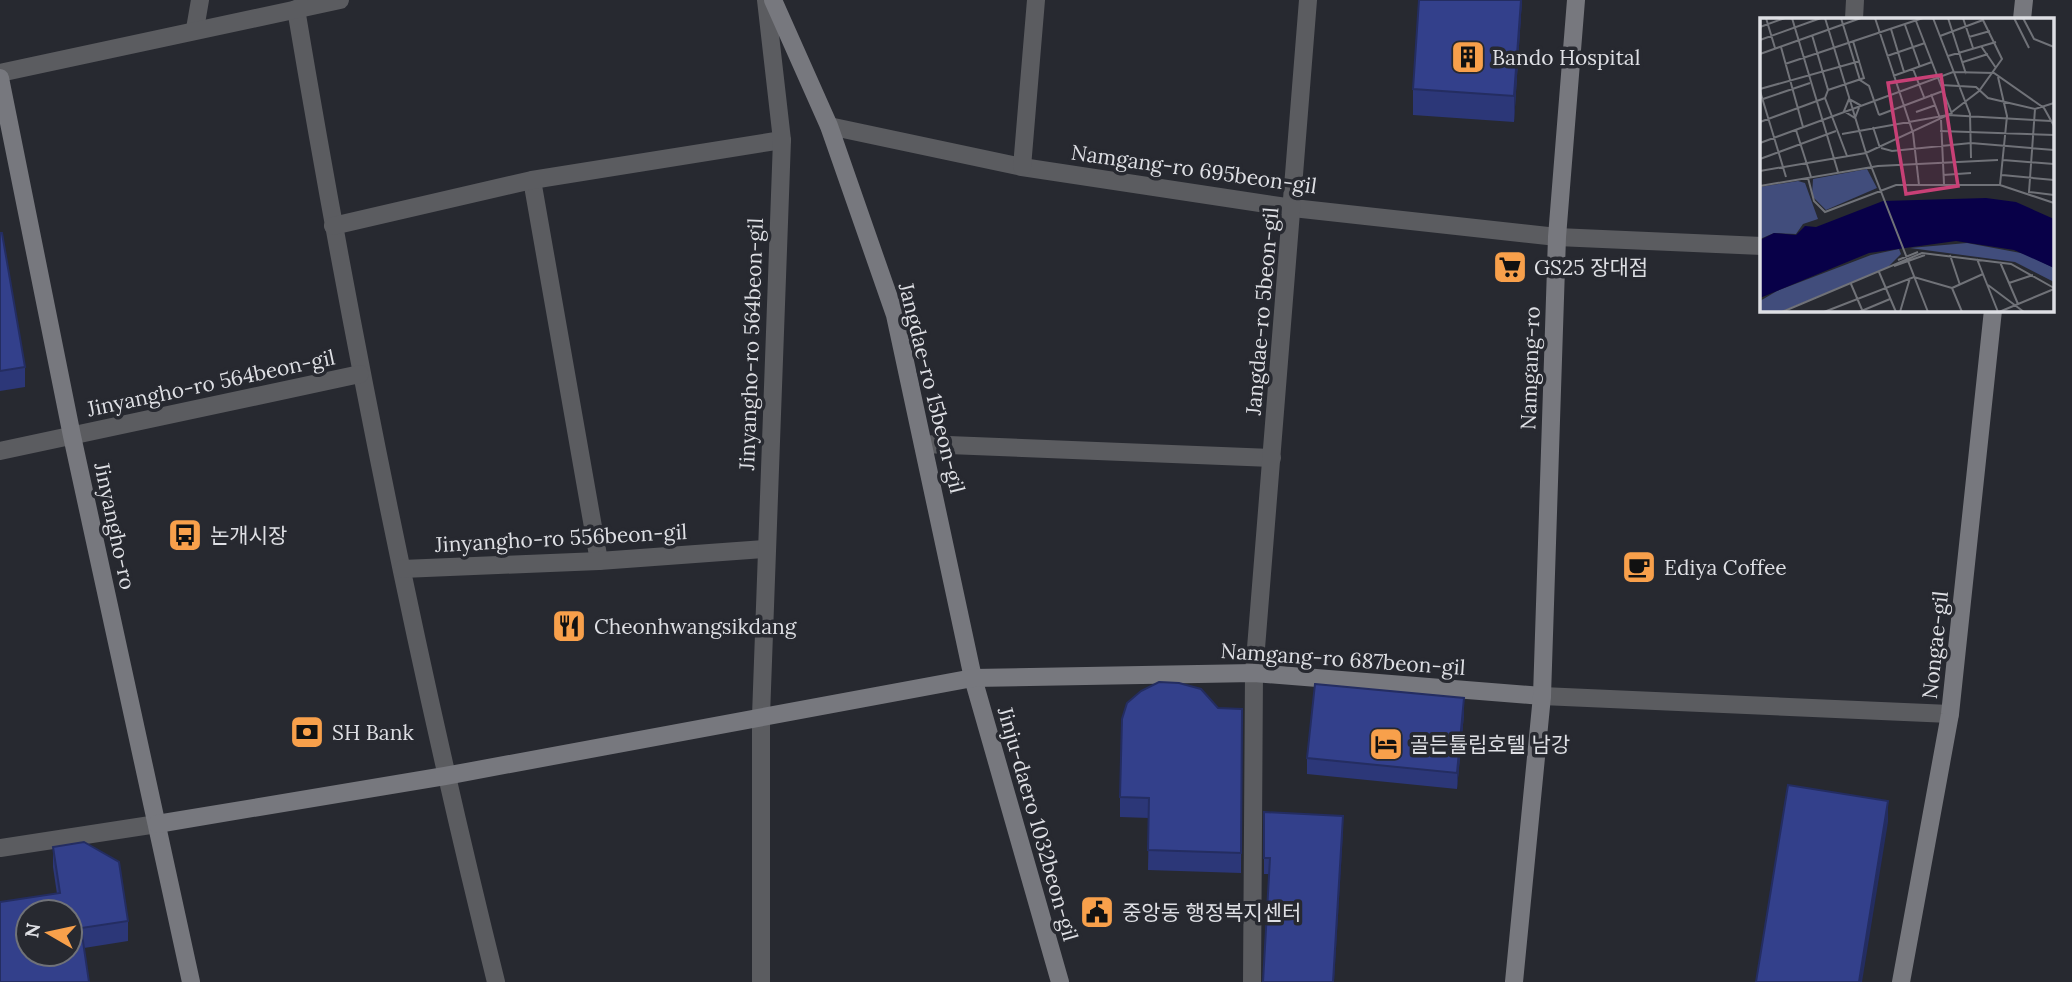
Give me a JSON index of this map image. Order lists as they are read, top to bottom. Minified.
{"streets":{"street":["Namgang-ro 695beon-gil","Jangdae-ro 5beon-gil","Jinyangho-ro 564beon-gil","Namgang-ro","Jangdae-ro 15beon-gil","Jinyangho-ro","Jinyangho-ro 556beon-gil","Nongae-gil","Namgang-ro 687beon-gil","Jinju-daero 1032beon-gil"]},"crossings":[["Namgang-ro 695beon-gil","Jangdae-ro 5beon-gil"],["Namgang-ro 695beon-gil","Namgang-ro"],["Namgang-ro 695beon-gil","Jangdae-ro 15beon-gil"],["Jangdae-ro 5beon-gil","Namgang-ro 687beon-gil"],["Jinyangho-ro 564beon-gil","Jinyangho-ro"],["Jinyangho-ro 564beon-gil","Jinyangho-ro 556beon-gil"],["Namgang-ro","Namgang-ro 687beon-gil"],["Jangdae-ro 15beon-gil","Namgang-ro 687beon-gil"],["Jangdae-ro 15beon-gil","Jinju-daero 1032beon-gil"],["Namgang-ro 687beon-gil","Jinju-daero 1032beon-gil"]],"places":{"building":["Bando Hospital"],"supermarket":["GS25 장대점"],"bus stop":["논개시장"],"cafe":["Ediya Coffee"],"restaurant":["Cheonhwangsikdang"],"bank":["SH Bank"],"hotel":["골든튤립호텔 남강"],"public building":["중앙동 행정복지센터"]},"north":"left"}
